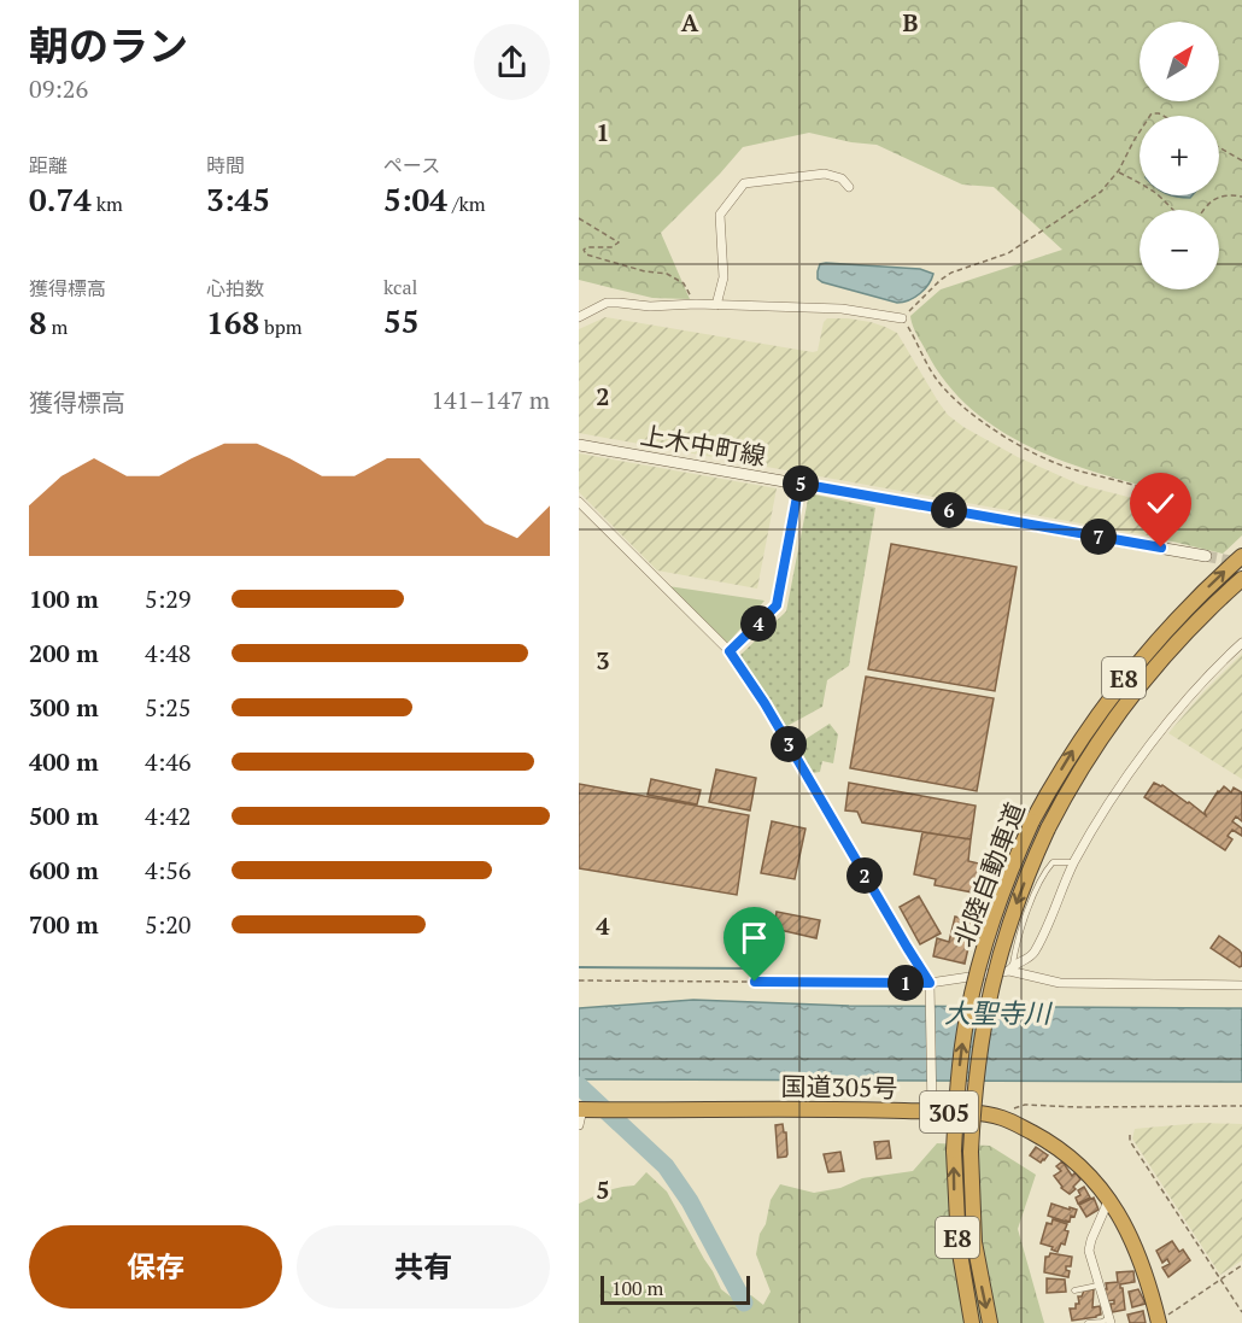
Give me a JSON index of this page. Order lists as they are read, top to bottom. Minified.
{"streets":{"highway":["E8","北陸自動車道","国道305号","305"],"main road":["上木中町線"]},"water":["大聖寺川"],"scale_bar":"100 m","north":"top right","page":{"heading":["朝のラン","09:26"],"map_buttons":["+","−"],"stats":[["距離","0.74 km"],["時間","3:45"],["ペース","5:04 /km"],["獲得標高","8 m"],["心拍数","168 bpm"],["kcal","55"]],"chart":["獲得標高","141–147 m"],"pins":["5","6","7","4","3","2","1"],"list":[{"name":"100 m","note":"5:29"},{"name":"200 m","note":"4:48"},{"name":"300 m","note":"5:25"},{"name":"400 m","note":"4:46"},{"name":"500 m","note":"4:42"},{"name":"600 m","note":"4:56"},{"name":"700 m","note":"5:20"}],"buttons":["保存","共有"],"scale":"100 m"},"grid":{"columns":["A","B"],"rows":["1","2","3","4","5"]}}
